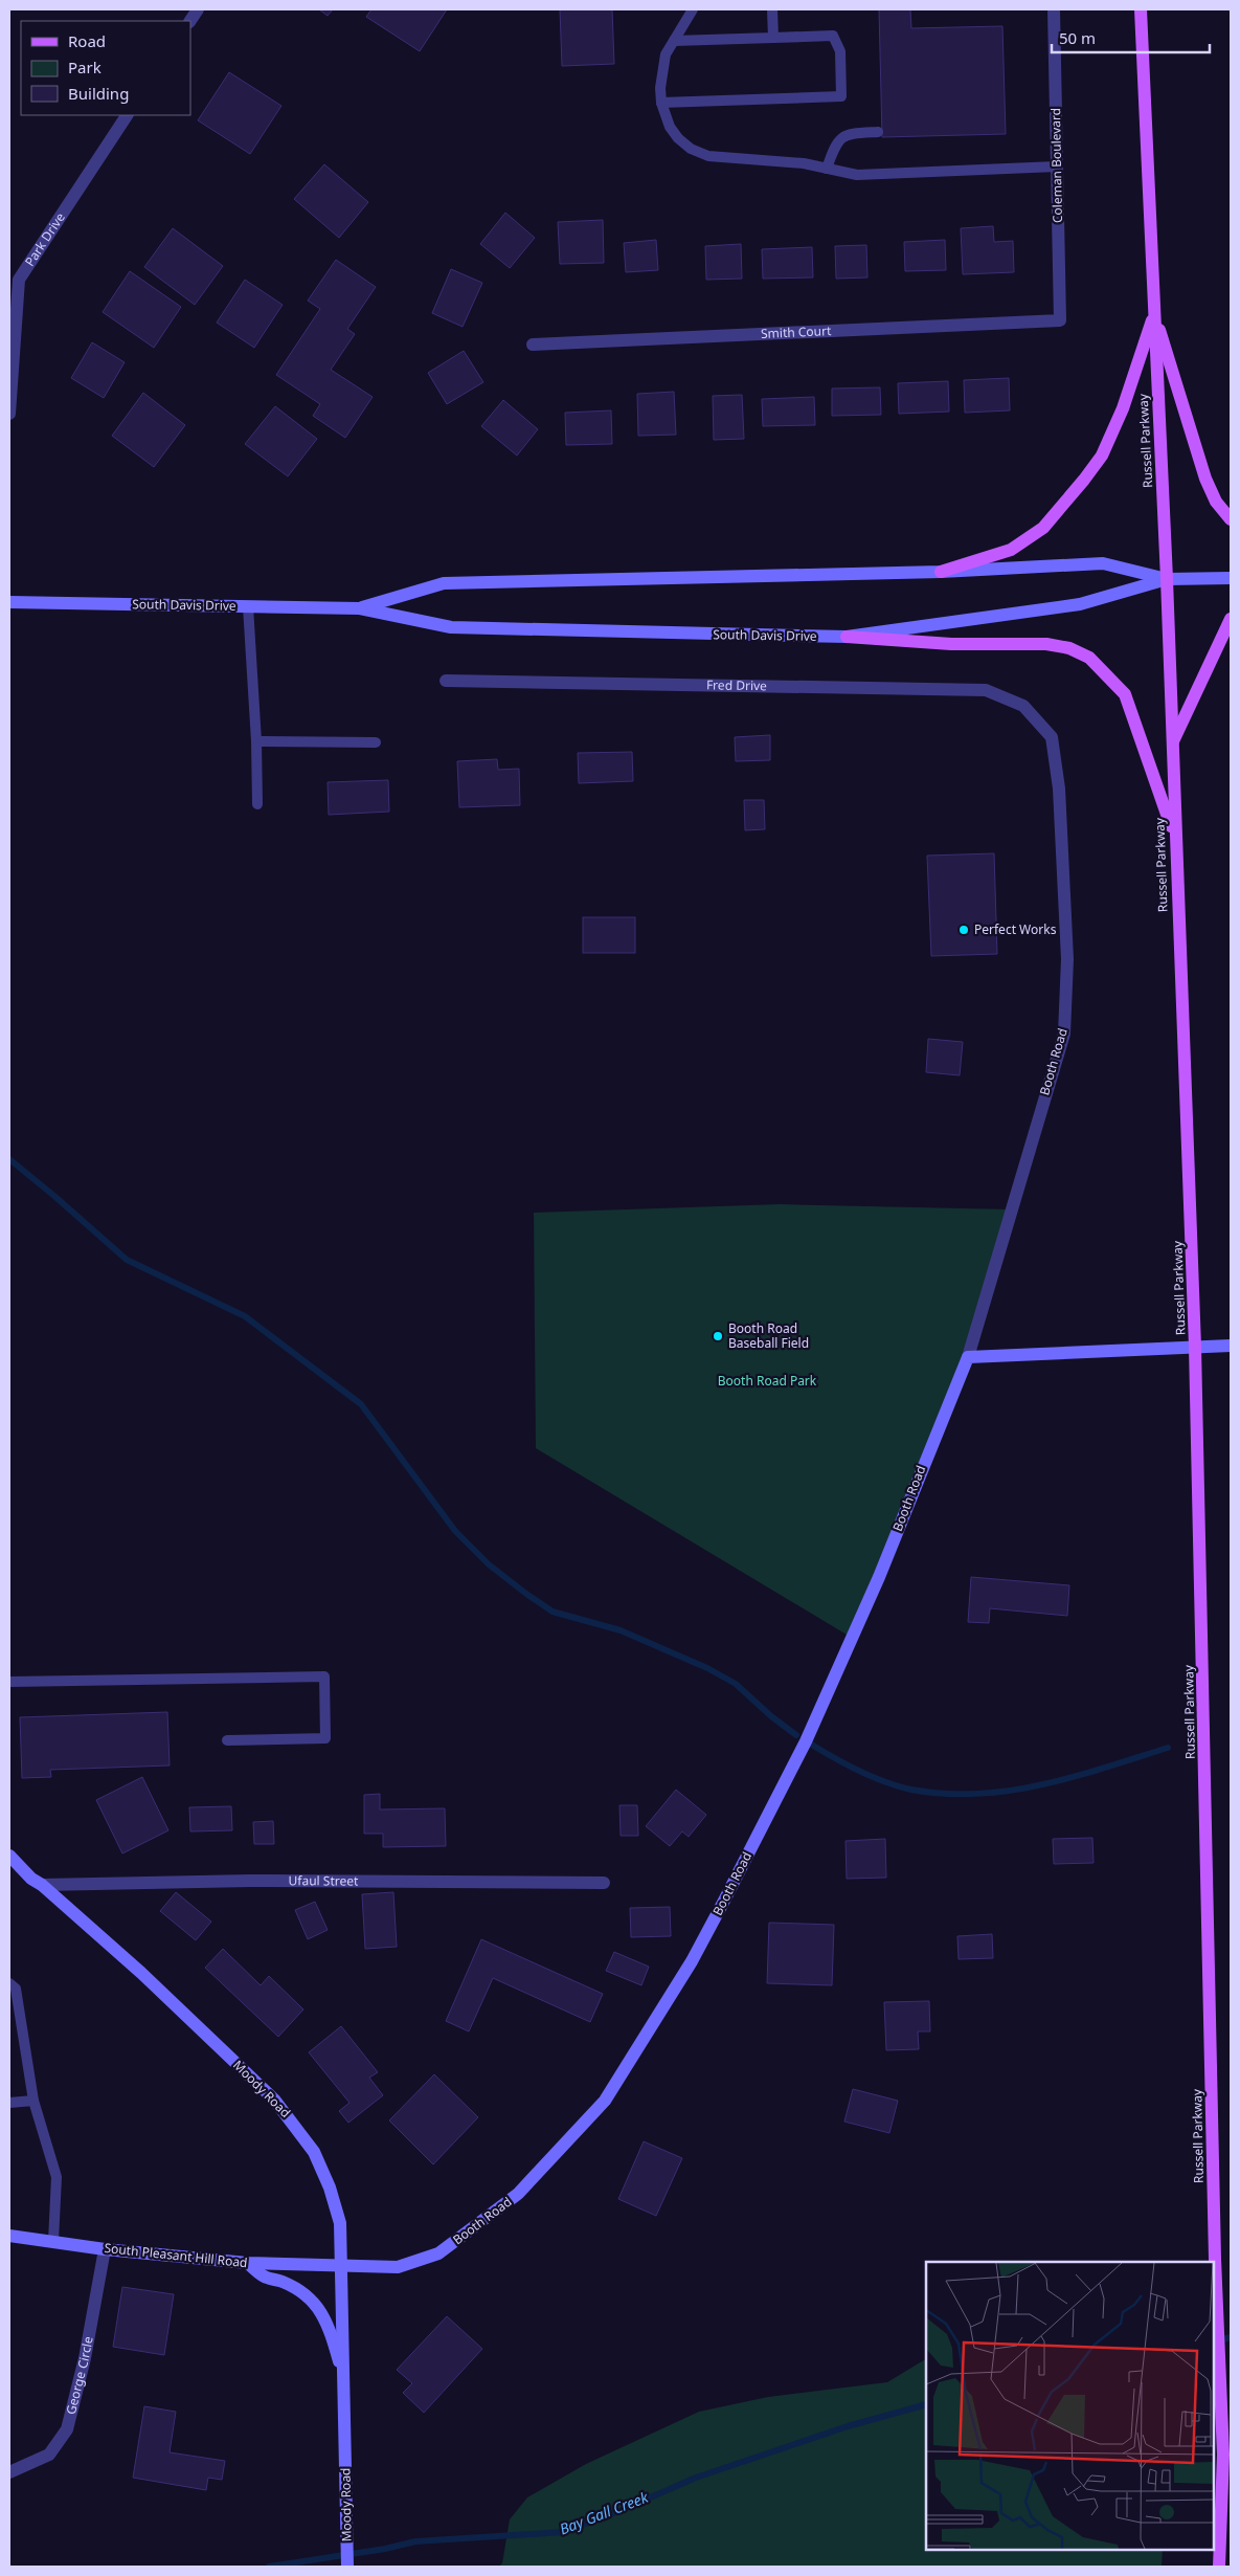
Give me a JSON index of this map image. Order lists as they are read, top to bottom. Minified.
{"streets":{"main road":["Russell Parkway"],"street":["Coleman Boulevard","Park Drive","Smith Court","South Davis Drive","Fred Drive","Booth Road","Ufaul Street","Moody Road","South Pleasant Hill Road","George Circle"]},"crossings":[["Coleman Boulevard","Smith Court"],["Russell Parkway","South Davis Drive"],["Fred Drive","Booth Road"],["Booth Road","Moody Road"],["Booth Road","South Pleasant Hill Road"],["Ufaul Street","Moody Road"],["Moody Road","South Pleasant Hill Road"],["South Pleasant Hill Road","George Circle"]],"water":["Bay Gall Creek"],"parks":["Booth Road Park"],"places":["Perfect Works","Booth Road Baseball Field"],"legend":["Road","Park","Building"],"scale_bar":"50 m"}
